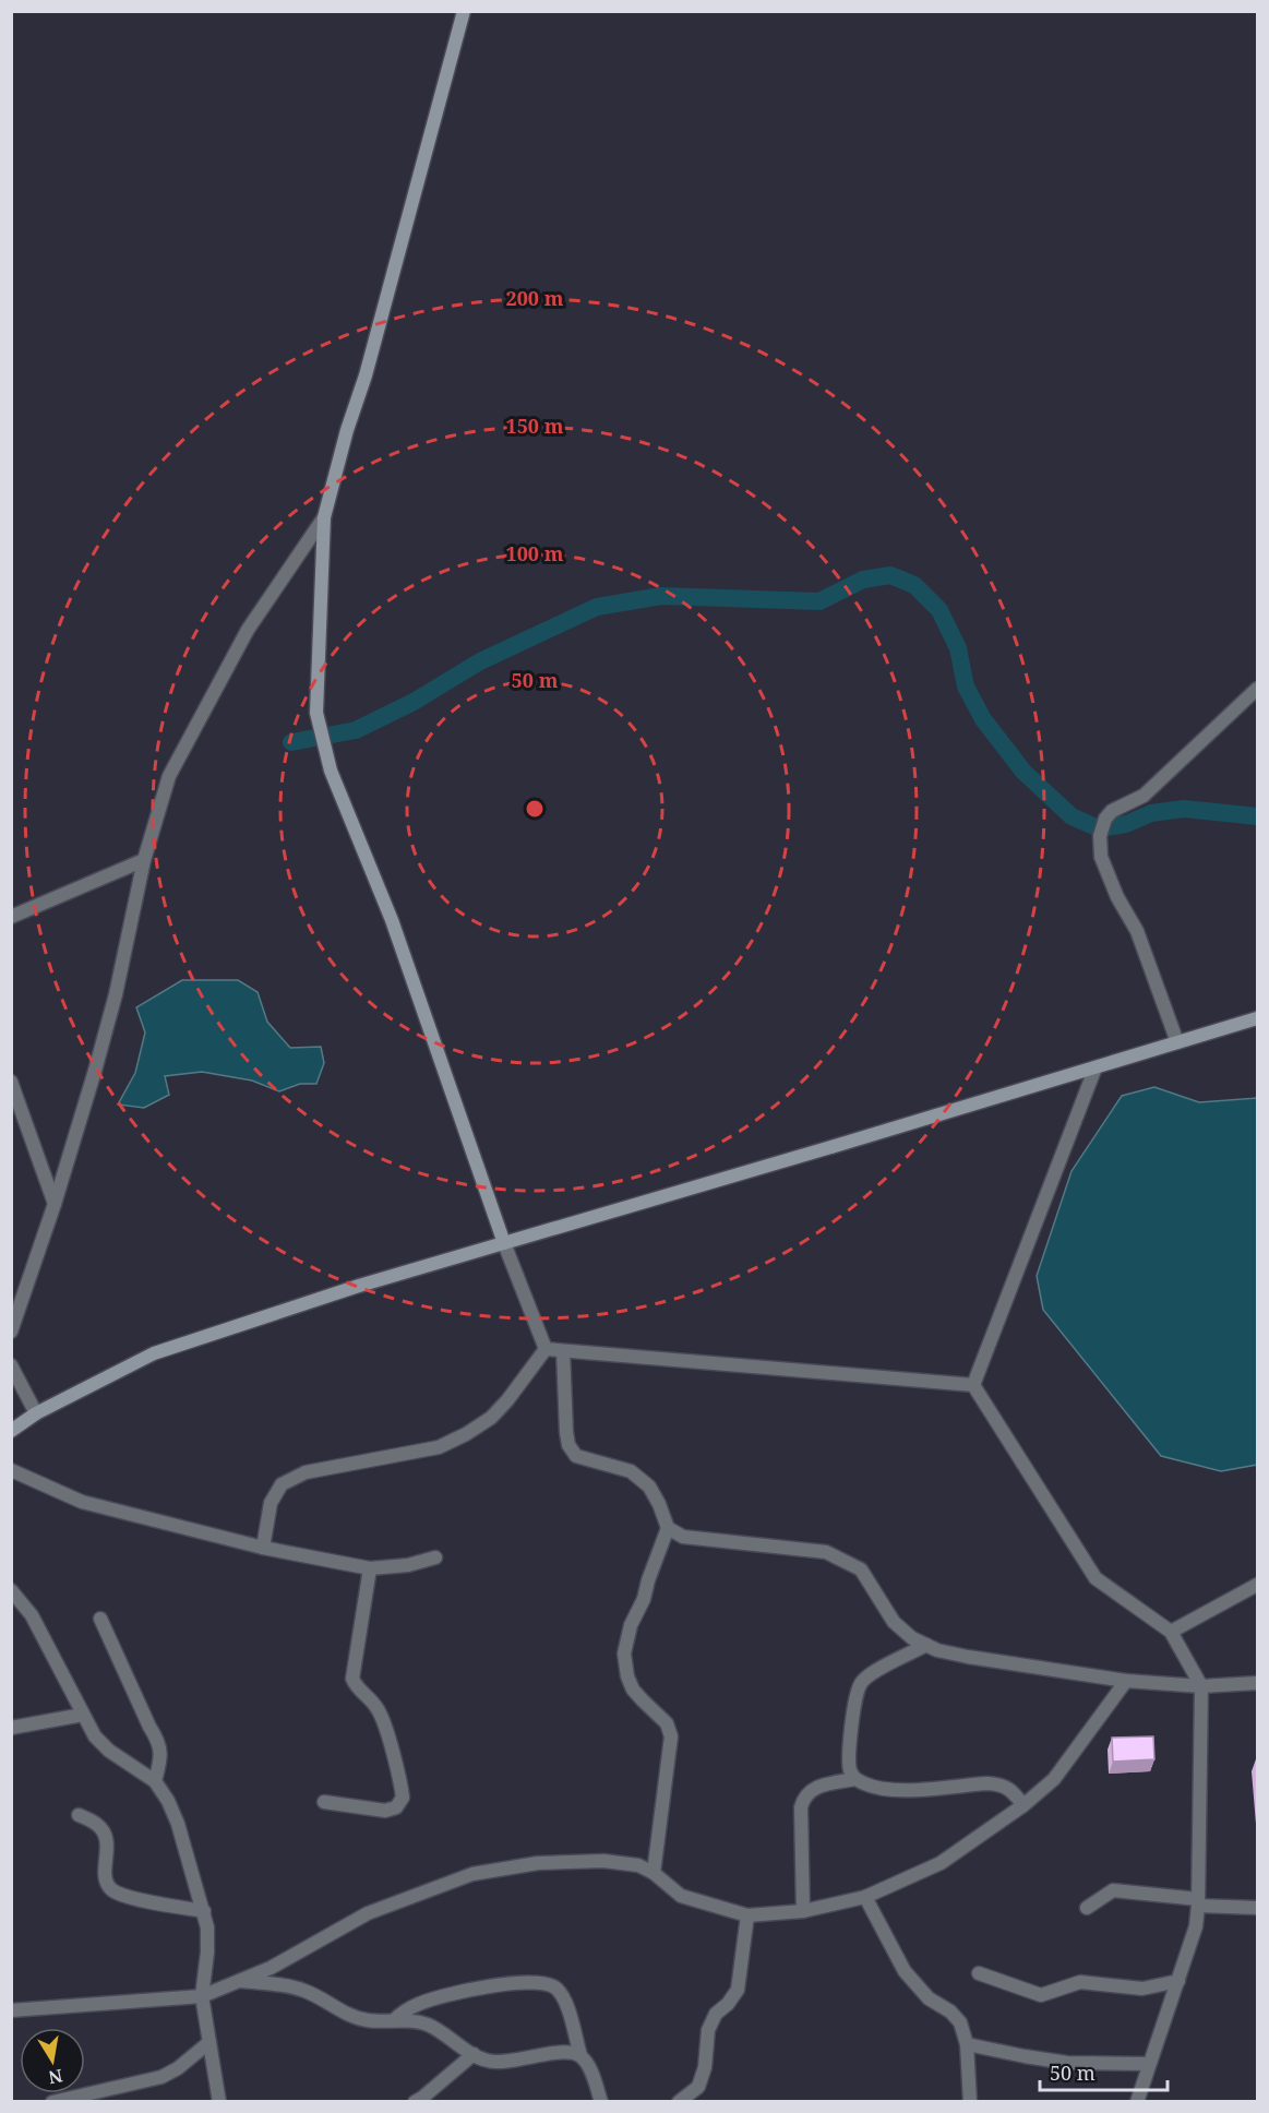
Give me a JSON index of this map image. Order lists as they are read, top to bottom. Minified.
{"scale_bar":"50 m","north":"bottom","rings":["200 m","150 m","100 m","50 m"]}
